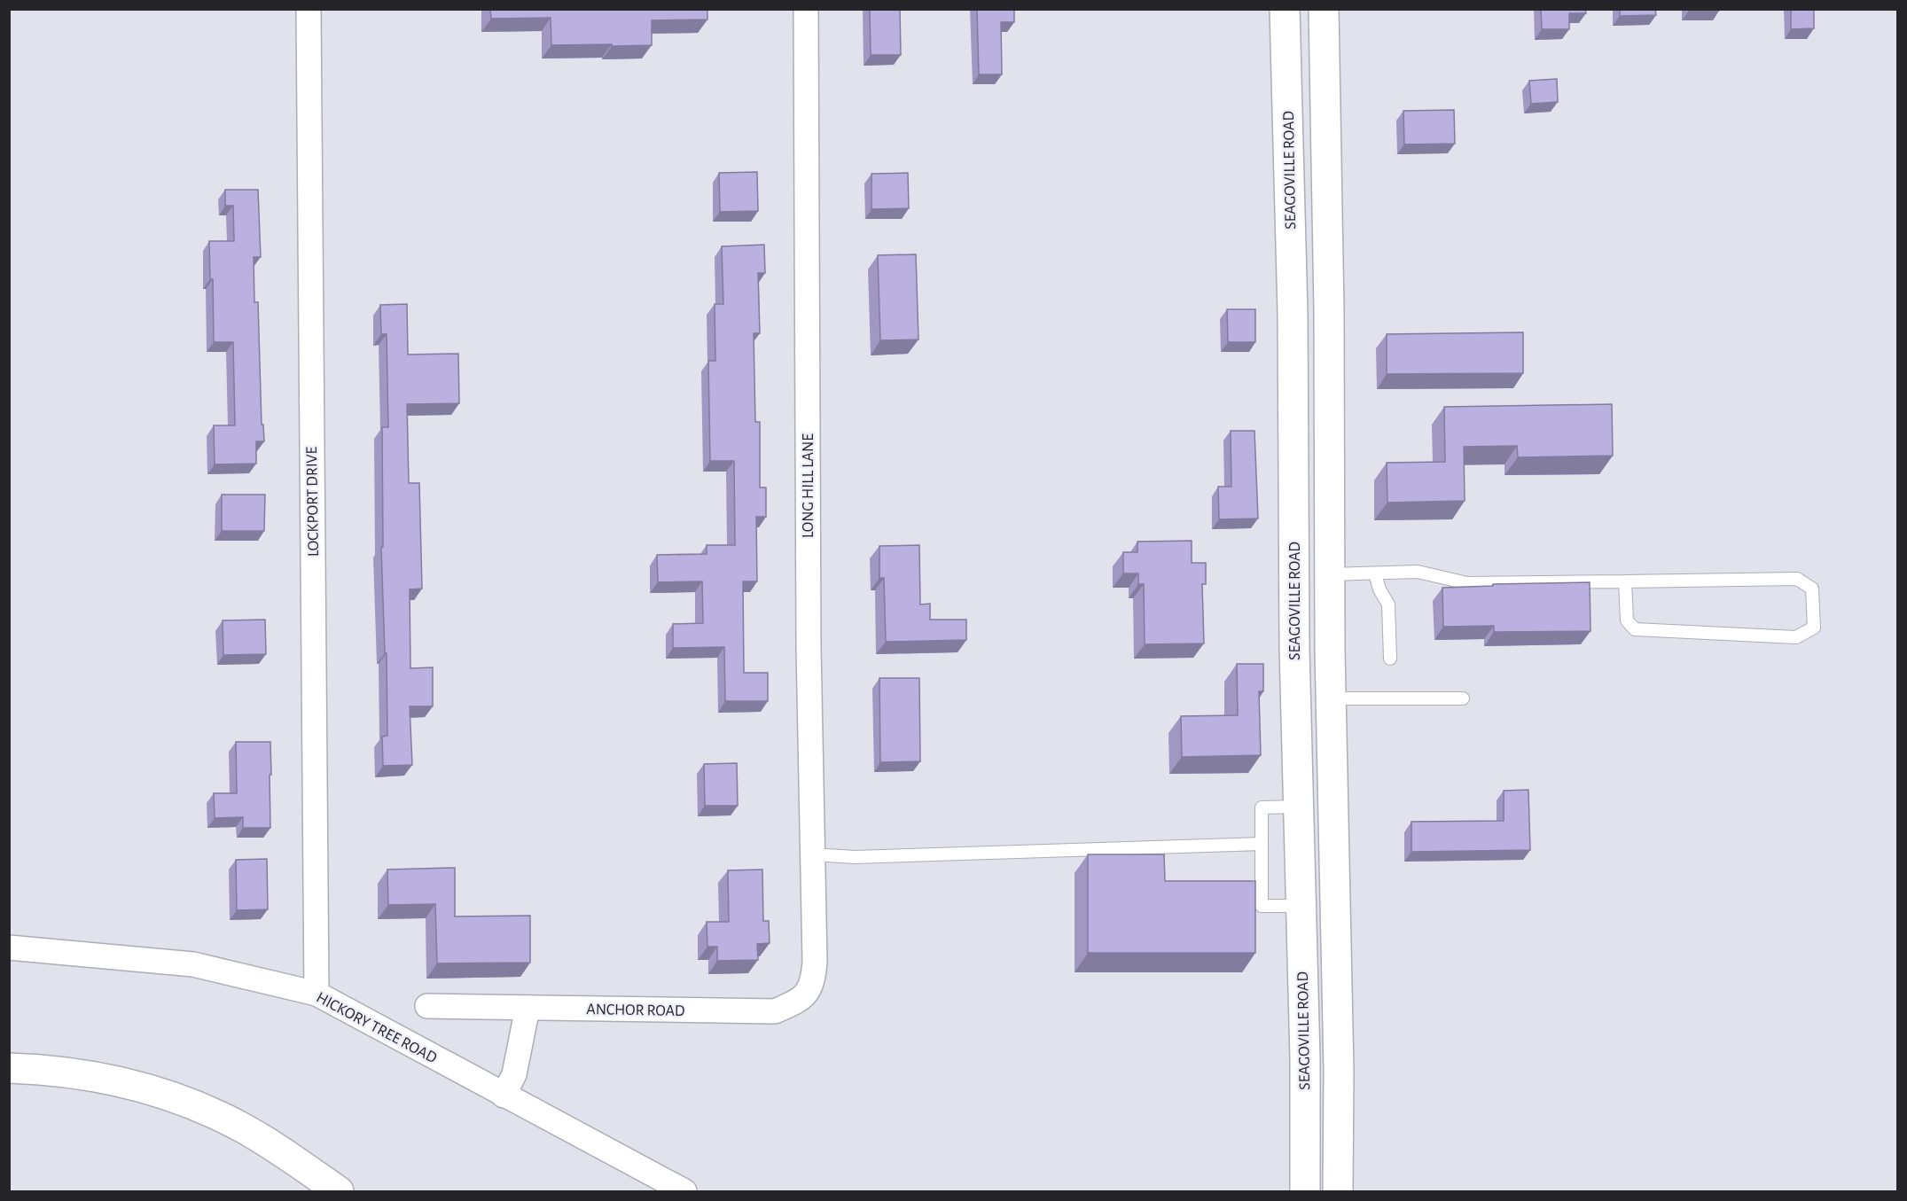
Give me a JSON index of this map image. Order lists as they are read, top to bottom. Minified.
{"streets":{"main road":["SEAGOVILLE ROAD"],"street":["LONG HILL LANE","LOCKPORT DRIVE","ANCHOR ROAD","HICKORY TREE ROAD"]},"crossings":[["LONG HILL LANE","ANCHOR ROAD"],["LOCKPORT DRIVE","HICKORY TREE ROAD"]]}
